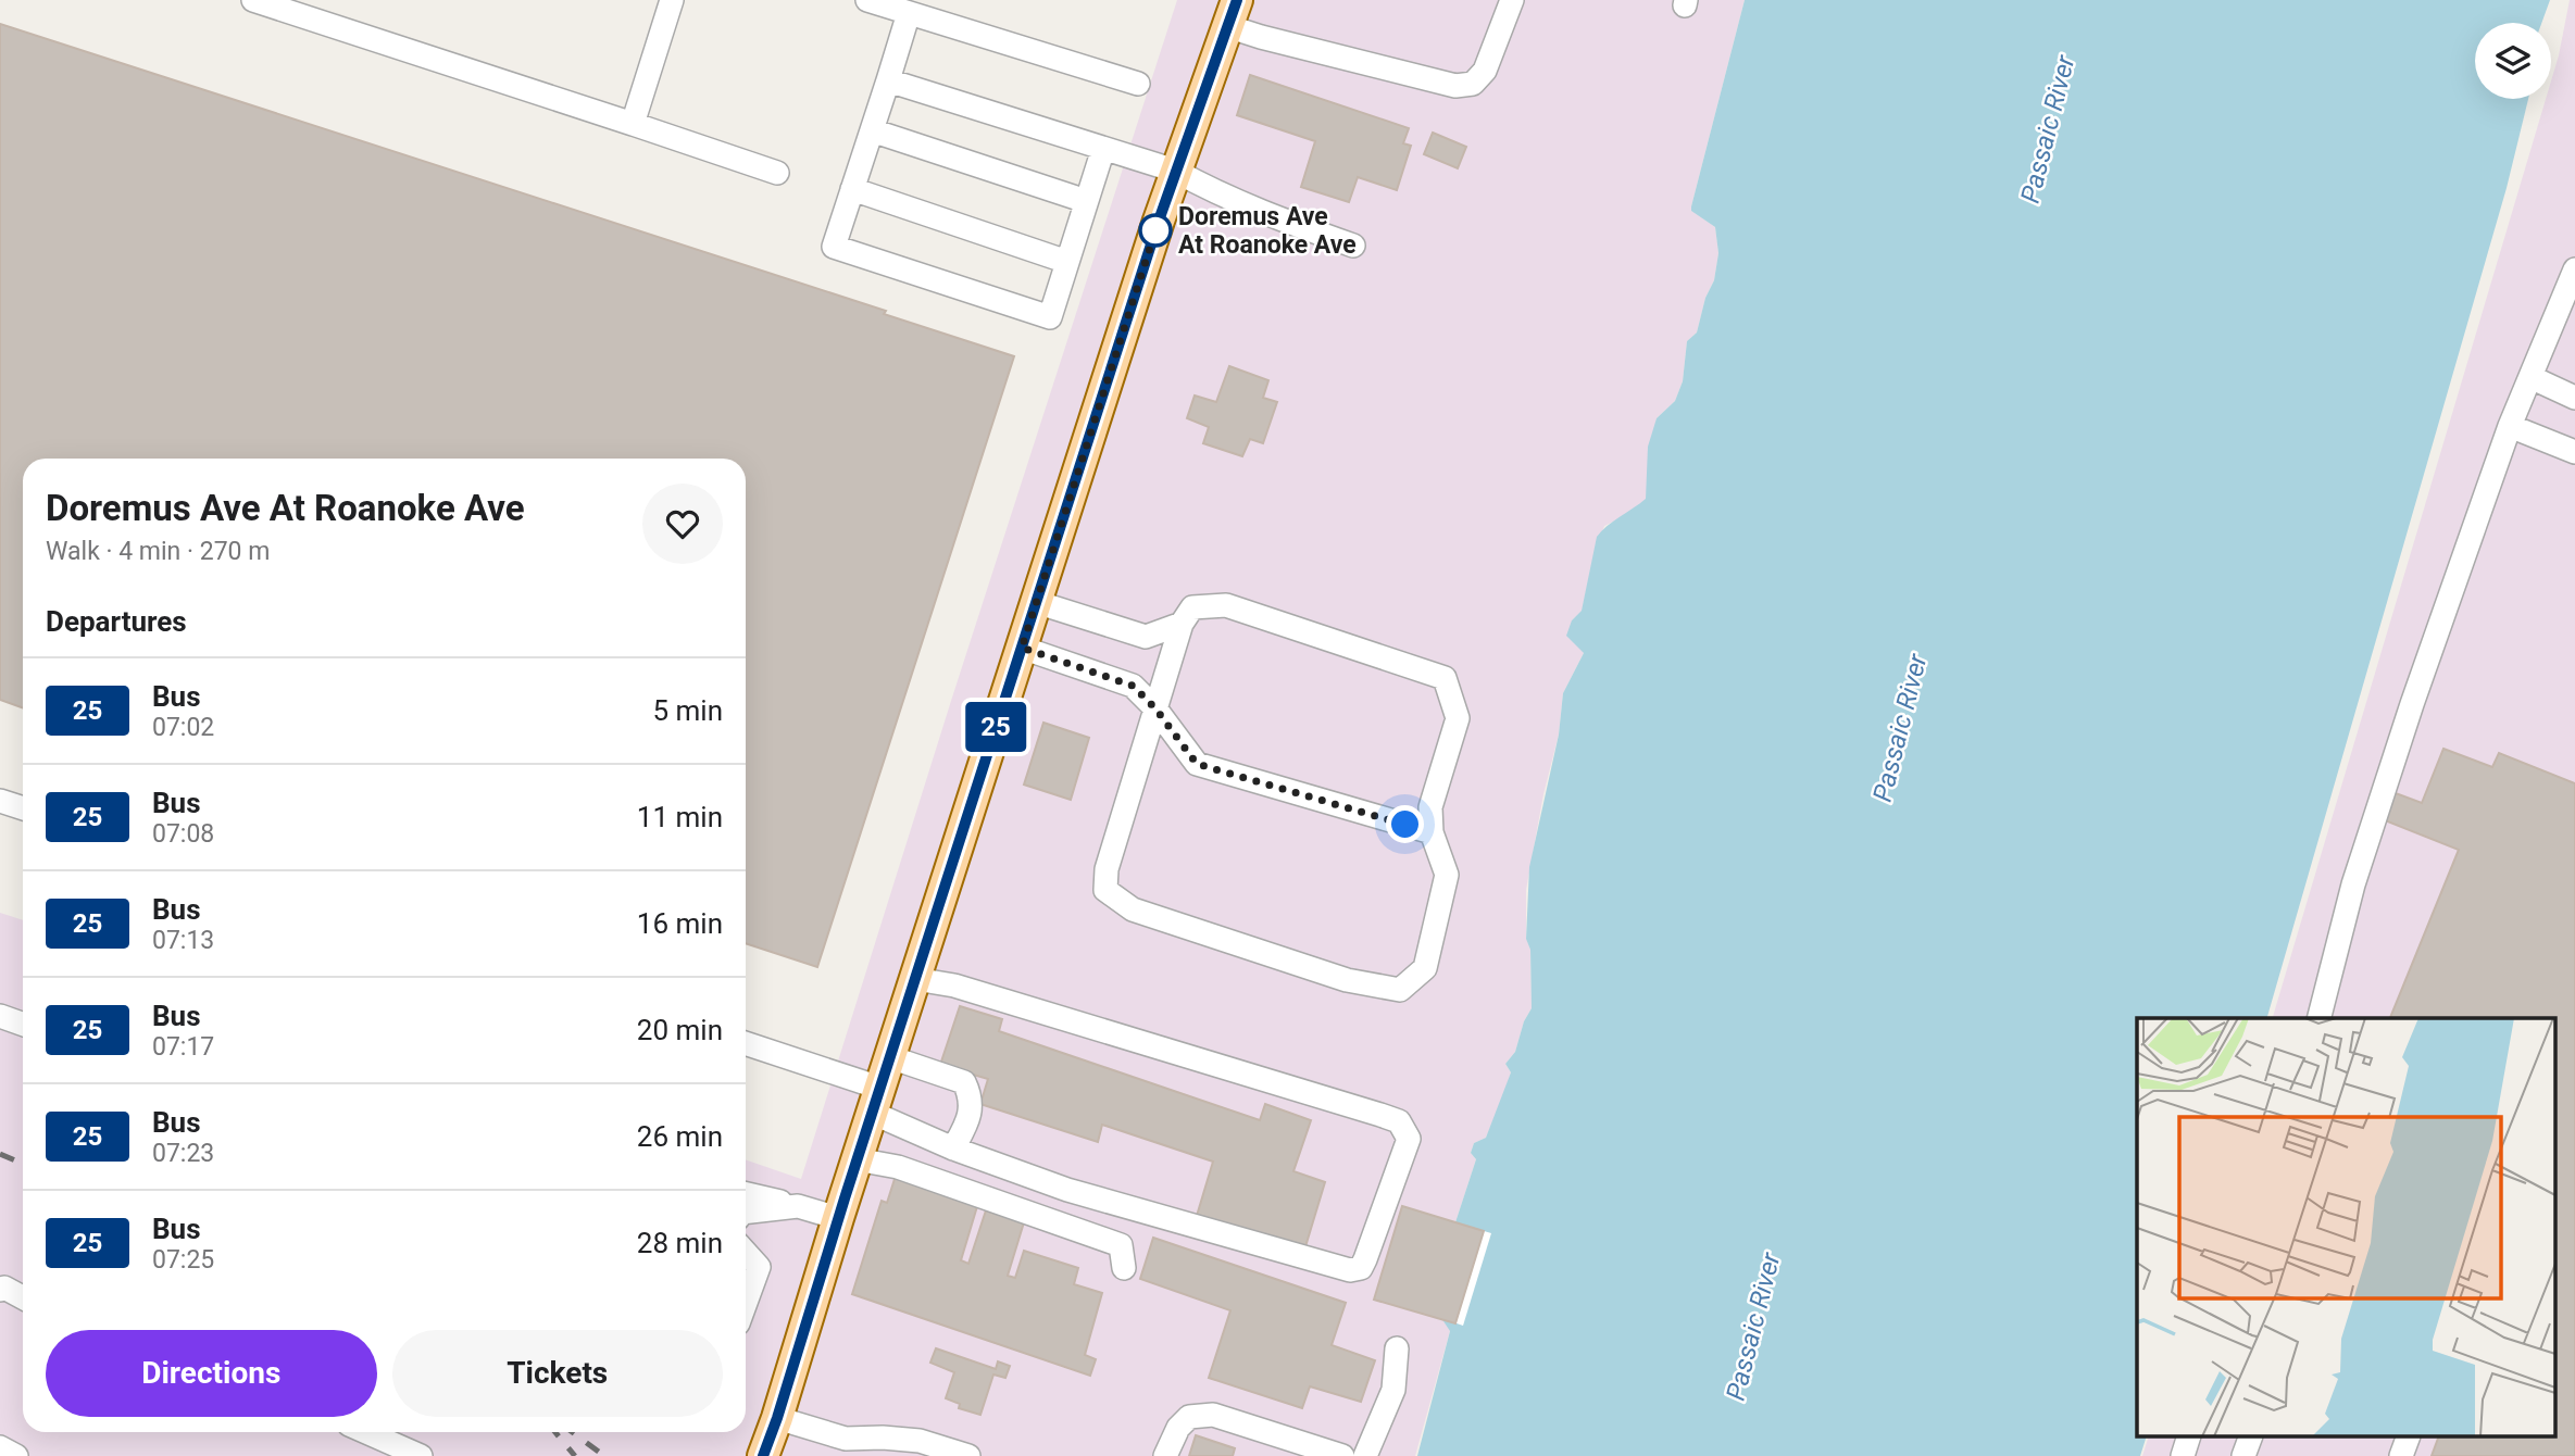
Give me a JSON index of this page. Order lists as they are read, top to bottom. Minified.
{"water":["Passaic River"],"places":["Doremus Ave At Roanoke Ave"],"lines":["bus line 25"],"page":{"on_map":"25","heading":[["Doremus Ave At Roanoke Ave","Walk · 4 min · 270 m"],"Departures"],"list":[{"mark":"25","name":"Bus","note":"07:02","value":"5 min"},{"mark":"25","name":"Bus","note":"07:08","value":"11 min"},{"mark":"25","name":"Bus","note":"07:13","value":"16 min"},{"mark":"25","name":"Bus","note":"07:17","value":"20 min"},{"mark":"25","name":"Bus","note":"07:23","value":"26 min"},{"mark":"25","name":"Bus","note":"07:25","value":"28 min"}],"buttons":["Directions","Tickets"]}}
